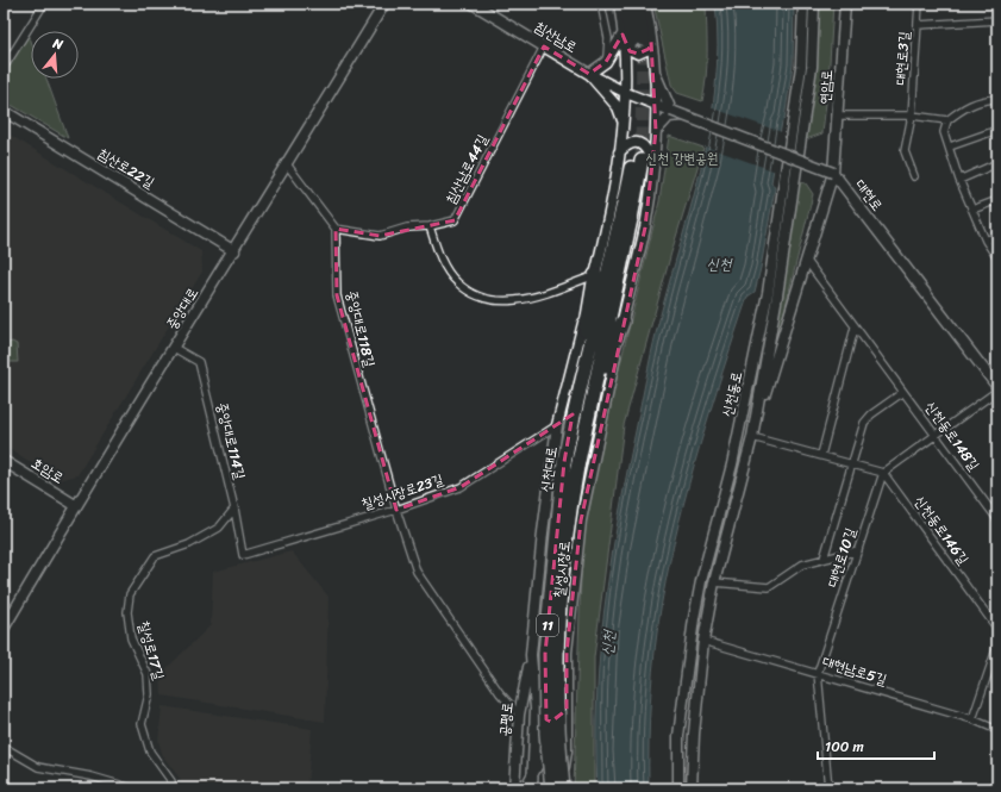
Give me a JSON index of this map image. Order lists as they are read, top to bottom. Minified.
{"streets":{"highway":["신천대로","11"],"main road":["침산남로","연암로","침산로22길","대현로","중앙대로","신천동로","호암로","칠성시장로","공평로"],"street":["대현로3길","침산남로44길","중앙대로118길","신천동로148길","중앙대로114길","칠성시장로23길","신천동로146길","대현로10길","칠성로17길","대현남로5길"]},"crossings":[["침산남로","침산남로44길"],["침산남로","칠성시장로"],["연암로","대현로"],["연암로","신천동로"],["연암로","신천동로148길"],["침산로22길","중앙대로"],["침산남로44길","중앙대로118길"],["중앙대로","중앙대로114길"],["중앙대로","호암로"],["중앙대로118길","칠성시장로23길"],["신천동로","대현남로5길"],["중앙대로114길","칠성시장로23길"],["중앙대로114길","칠성로17길"],["신천대로","칠성시장로"],["칠성시장로23길","칠성시장로"],["신천동로146길","대현로10길"],["대현로10길","대현남로5길"],["칠성시장로","공평로"]],"water":["신천"],"parks":["신천 강변공원"],"scale_bar":"100 m","north":"top"}
